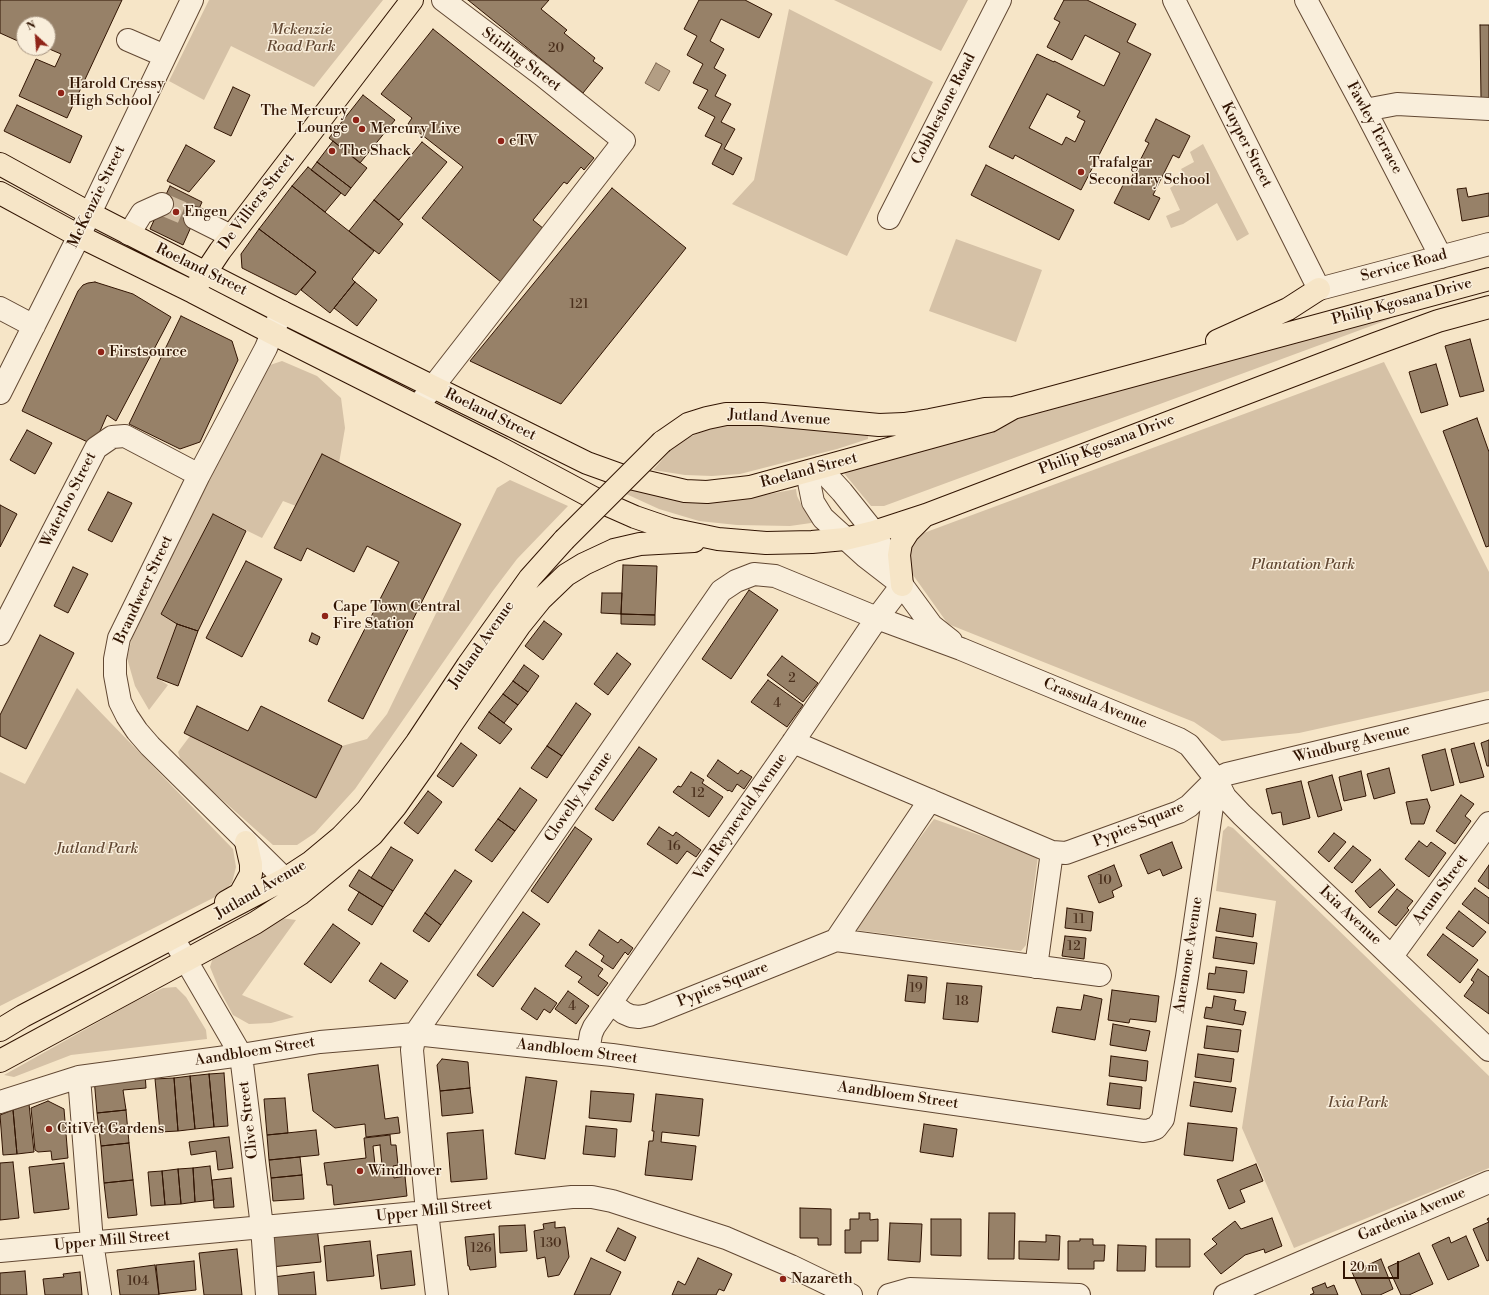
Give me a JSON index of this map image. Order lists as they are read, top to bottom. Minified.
{"streets":{"main road":["De Villiers Street","Roeland Street","Philip Kgosana Drive","Jutland Avenue"],"street":["Stirling Street","Cobblestone Road","Fawley Terrace","Kuyper Street","McKenzie Street","Service Road","Waterloo Street","Brandweer Street","Crassula Avenue","Windburg Avenue","Clovelly Avenue","Van Reyneveld Avenue","Pypies Square","Arum Street","Ixia Avenue","Anemone Avenue","Aandbloem Street","Clive Street","Upper Mill Street","Gardenia Avenue"]},"crossings":[["Stirling Street","Roeland Street"],["Fawley Terrace","Service Road"],["Kuyper Street","Service Road"],["McKenzie Street","Roeland Street"],["De Villiers Street","Roeland Street"],["Roeland Street","Philip Kgosana Drive"],["Roeland Street","Jutland Avenue"],["Roeland Street","Brandweer Street"],["Roeland Street","Crassula Avenue"],["Philip Kgosana Drive","Jutland Avenue"],["Philip Kgosana Drive","Crassula Avenue"],["Jutland Avenue","Brandweer Street"],["Jutland Avenue","Clive Street"],["Waterloo Street","Brandweer Street"],["Crassula Avenue","Windburg Avenue"],["Crassula Avenue","Clovelly Avenue"],["Crassula Avenue","Van Reyneveld Avenue"],["Crassula Avenue","Pypies Square"],["Crassula Avenue","Ixia Avenue"],["Crassula Avenue","Anemone Avenue"],["Windburg Avenue","Pypies Square"],["Windburg Avenue","Ixia Avenue"],["Windburg Avenue","Anemone Avenue"],["Clovelly Avenue","Aandbloem Street"],["Van Reyneveld Avenue","Pypies Square"],["Van Reyneveld Avenue","Aandbloem Street"],["Pypies Square","Ixia Avenue"],["Pypies Square","Anemone Avenue"],["Arum Street","Ixia Avenue"],["Ixia Avenue","Anemone Avenue"],["Anemone Avenue","Aandbloem Street"],["Aandbloem Street","Clive Street"],["Clive Street","Upper Mill Street"]],"parks":["Mckenzie Road Park","Plantation Park","Jutland Park","Ixia Park"],"places":["Harold Cressy High School","The Mercury Lounge","Mercury Live","eTV","The Shack","Trafalgar Secondary School","Engen","Firstsource","Cape Town Central Fire Station","CitiVet Gardens","Windhover","Nazareth"],"house_numbers":["20","121","2","4","12","16","10","11","12","19","18","4","130","126","104"],"scale_bar":"20 m","north":"top left"}
